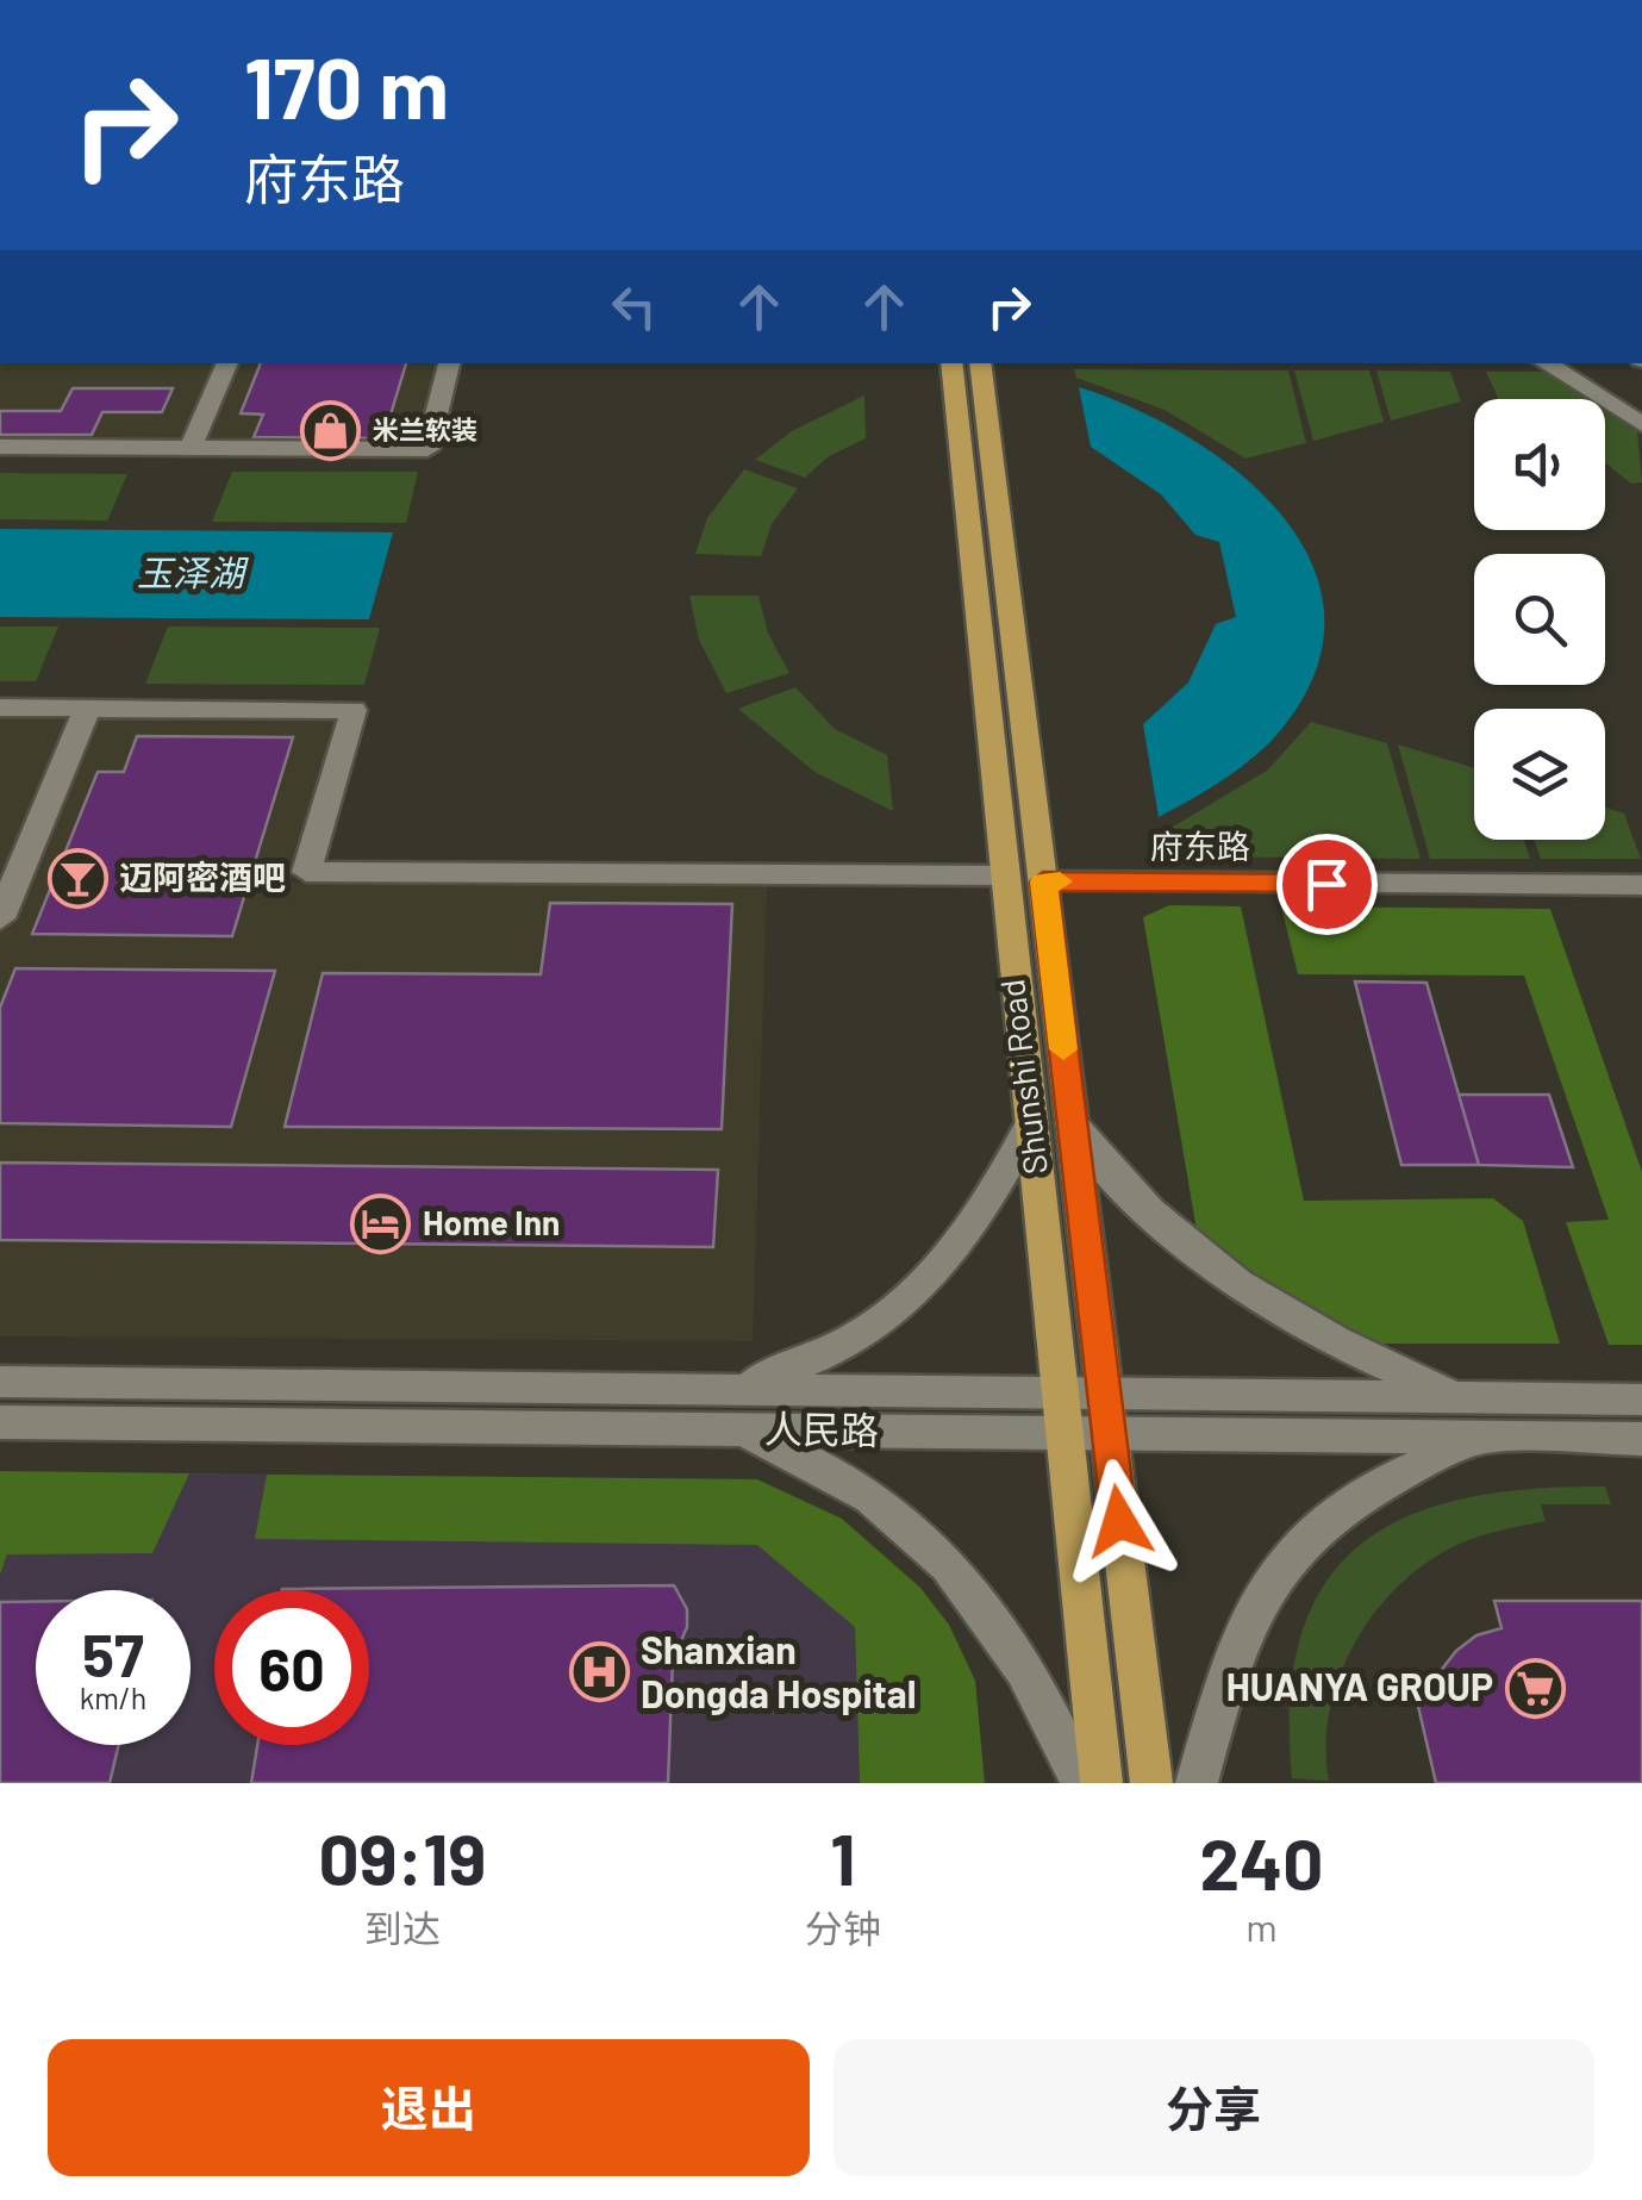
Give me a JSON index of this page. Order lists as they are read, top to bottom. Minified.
{"streets":{"main road":["府东路","Shunshi Road","人民路"]},"crossings":[["府东路","Shunshi Road"],["Shunshi Road","人民路"]],"water":["玉泽湖"],"places":{"shop":["米兰软装"],"bar":["迈阿密酒吧"],"hotel":["Home Inn"],"hospital":["Shanxian Dongda Hospital"],"supermarket":["HUANYA GROUP"]},"page":{"turn":["170 m","府东路"],"speed":"57 km/h","limit":"60","eta":["09:19","到达","1","分钟","240","m"],"buttons":["退出","分享"]}}
